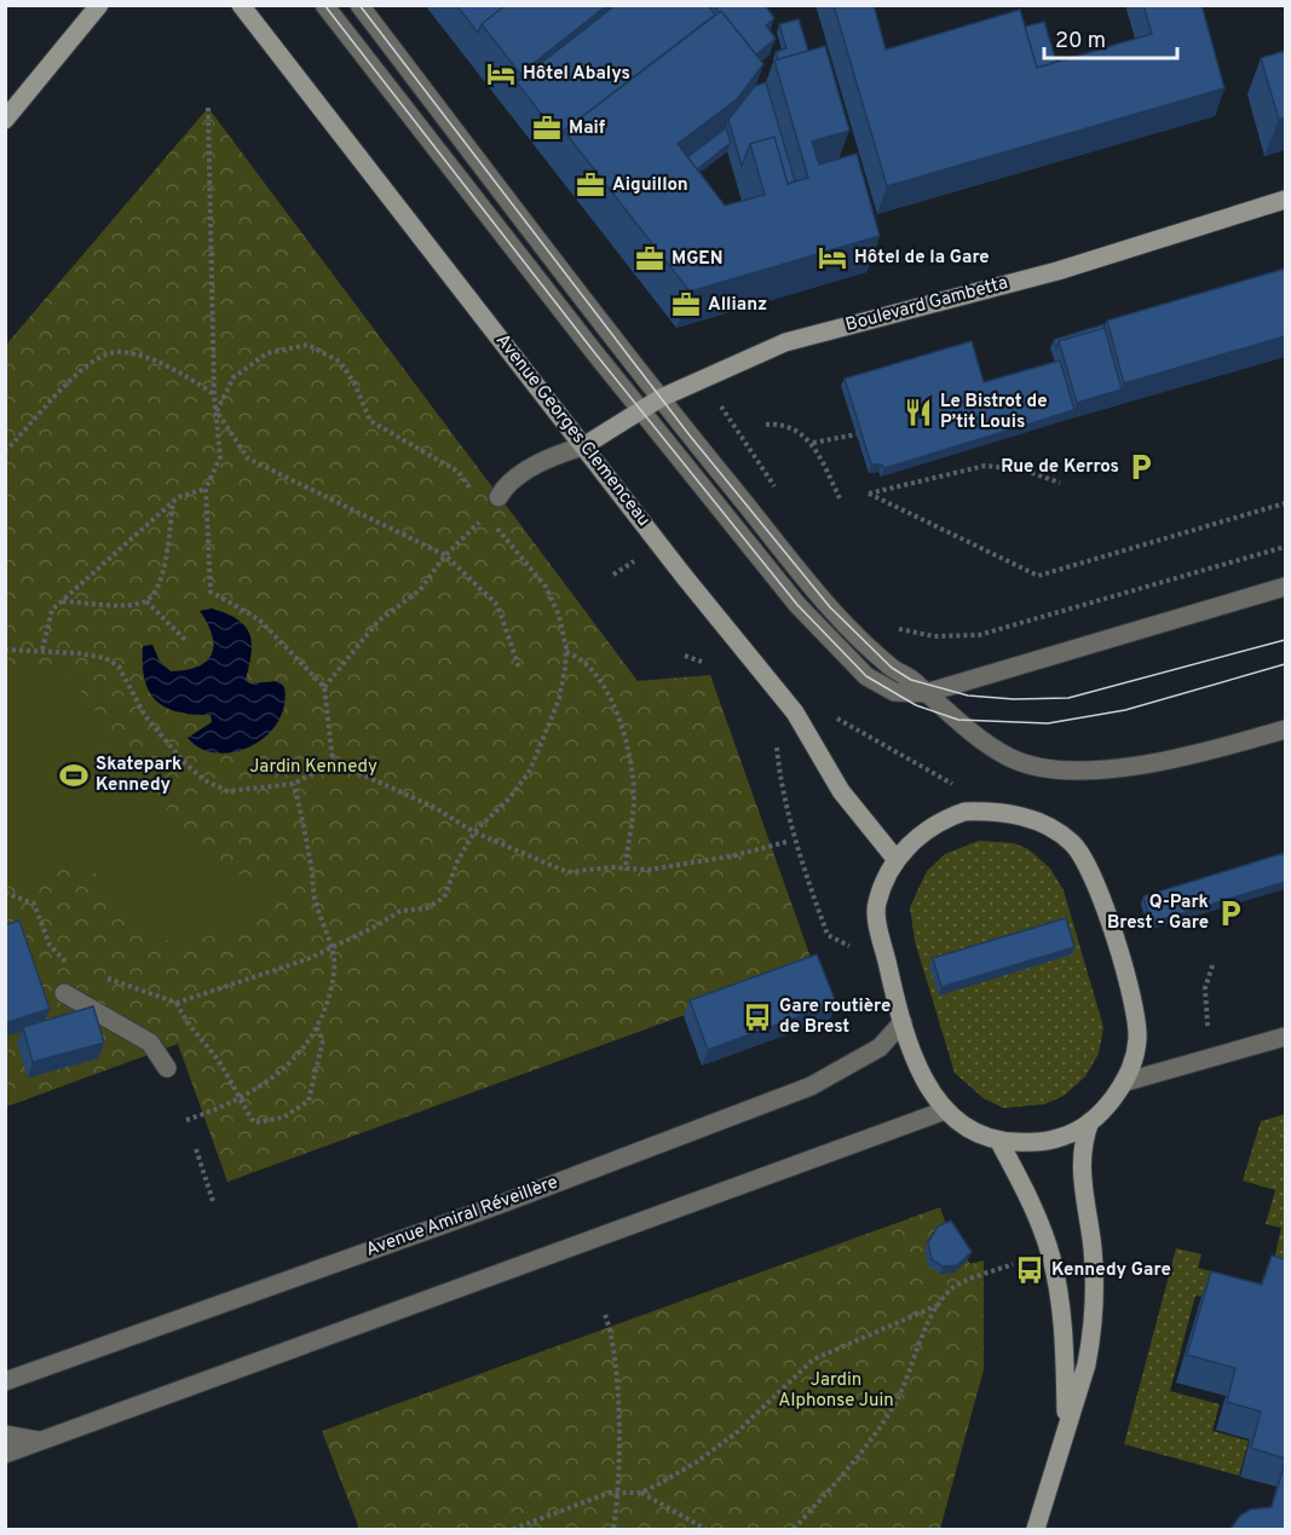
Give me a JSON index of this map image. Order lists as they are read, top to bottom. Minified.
{"streets":{"main road":["Boulevard Gambetta","Avenue Georges Clemenceau"],"street":["Avenue Amiral Réveillère"]},"crossings":[["Boulevard Gambetta","Avenue Georges Clemenceau"]],"parks":["Jardin Kennedy","Jardin Alphonse Juin"],"places":{"hotel":["Hôtel Abalys","Hôtel de la Gare"],"office":["Maif","Aiguillon","MGEN","Allianz"],"restaurant":["Le Bistrot de P’tit Louis"],"parking":["Rue de Kerros","Q-Park Brest - Gare"],"sports":["Skatepark Kennedy"],"bus stop":["Gare routière de Brest","Kennedy Gare"]},"scale_bar":"20 m"}
